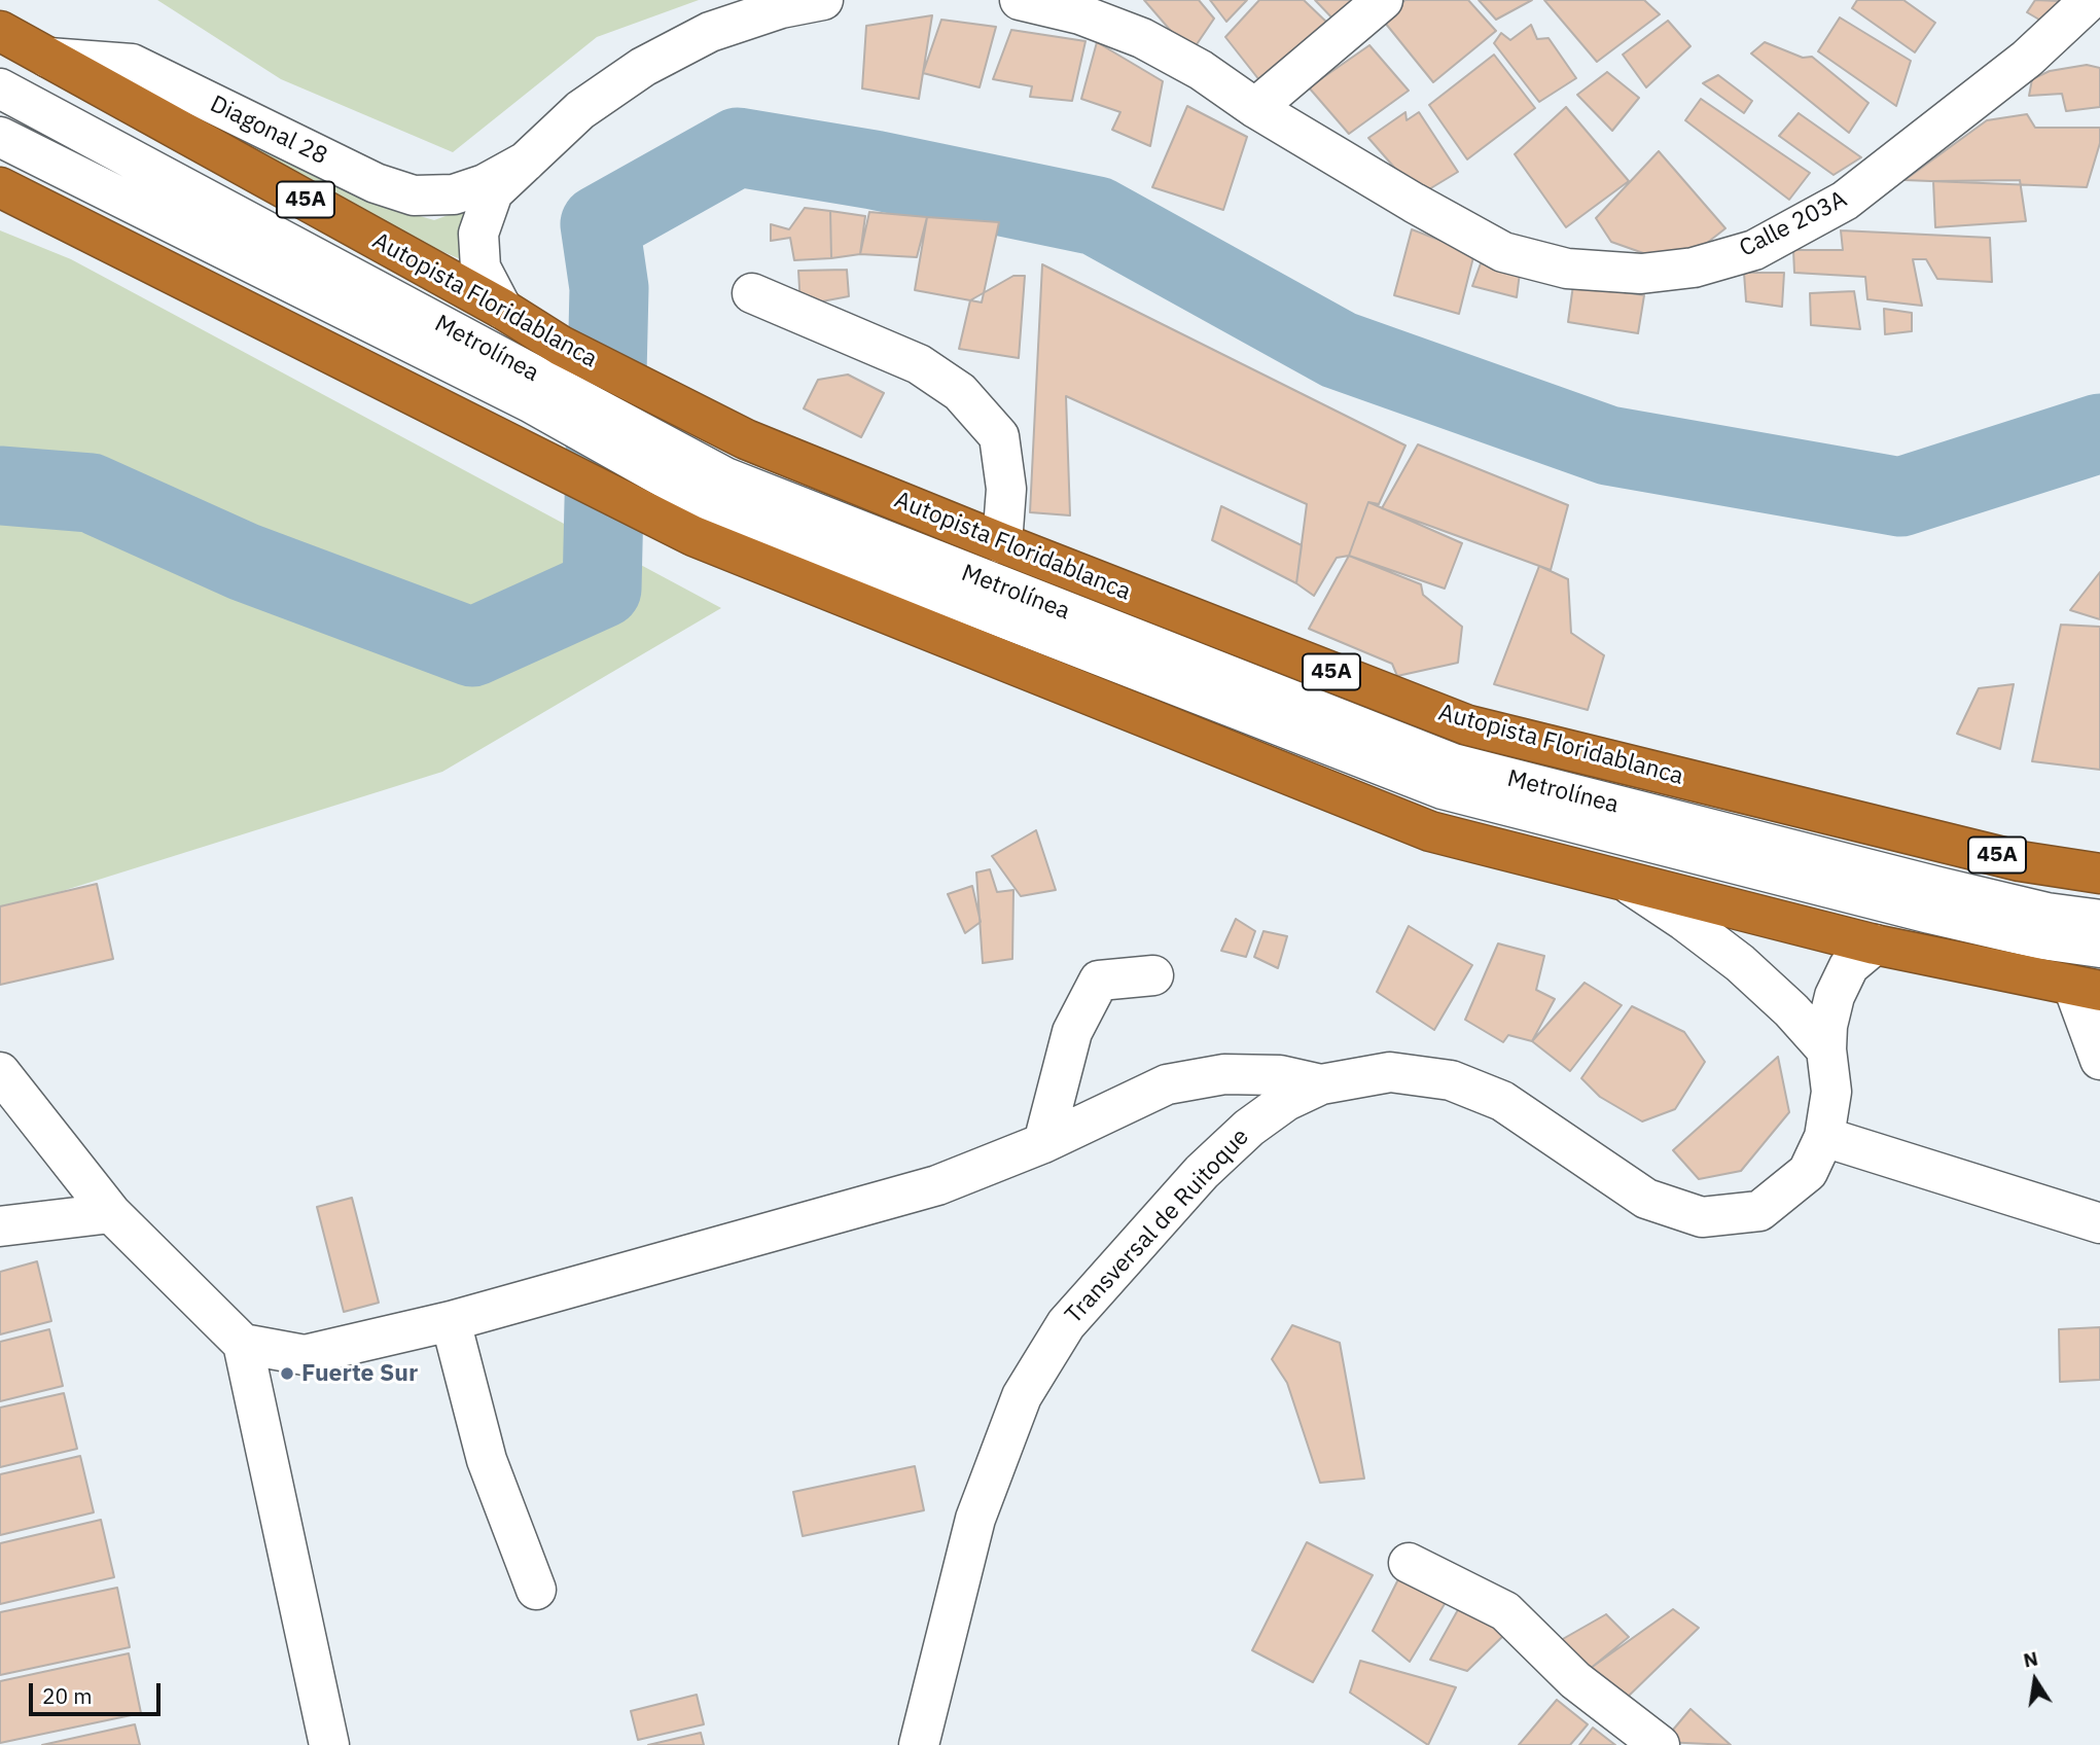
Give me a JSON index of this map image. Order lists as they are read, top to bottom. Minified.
{"streets":{"highway":["45A","Autopista Floridablanca"],"street":["Diagonal 28","Calle 203A","Metrolínea","Transversal de Ruitoque"]},"crossings":[["Diagonal 28","Autopista Floridablanca"],["Autopista Floridablanca","Metrolínea"]],"places":["Fuerte Sur"],"scale_bar":"20 m","north":"top"}
